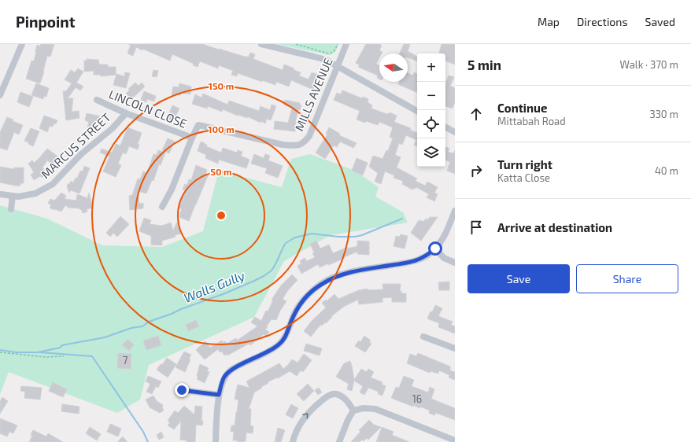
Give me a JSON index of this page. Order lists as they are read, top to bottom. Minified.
{"streets":{"street":["MILLS AVENUE","LINCOLN CLOSE","MARCUS STREET"]},"crossings":[["MILLS AVENUE","LINCOLN CLOSE"],["LINCOLN CLOSE","MARCUS STREET"]],"water":["Walls Gully"],"house_numbers":["7","16"],"north":"left","page":{"header":"Pinpoint","nav":["Map","Directions","Saved"],"heading":["5 min","Walk · 370 m"],"map_buttons":["+","−"],"list":[["Continue","Mittabah Road","330 m"],["Turn right","Katta Close","40 m"],"Arrive at destination"],"buttons":["Save","Share"]},"rings":["150 m","100 m","50 m"]}
